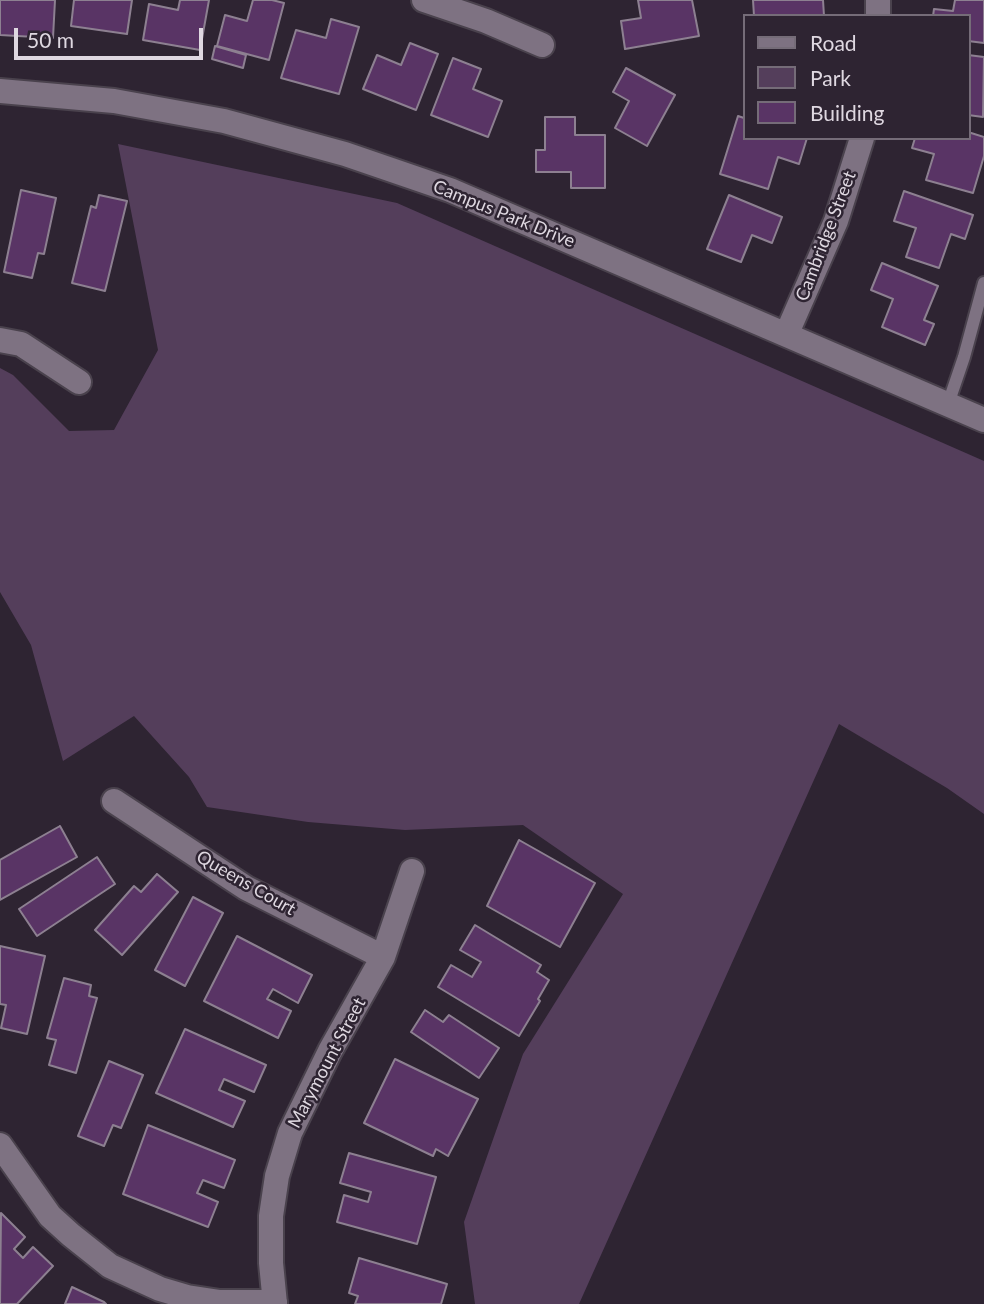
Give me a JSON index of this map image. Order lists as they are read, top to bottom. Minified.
{"streets":{"street":["Campus Park Drive","Cambridge Street","Queens Court","Marymount Street"]},"crossings":[["Campus Park Drive","Cambridge Street"],["Queens Court","Marymount Street"]],"legend":["Road","Park","Building"],"scale_bar":"50 m"}
